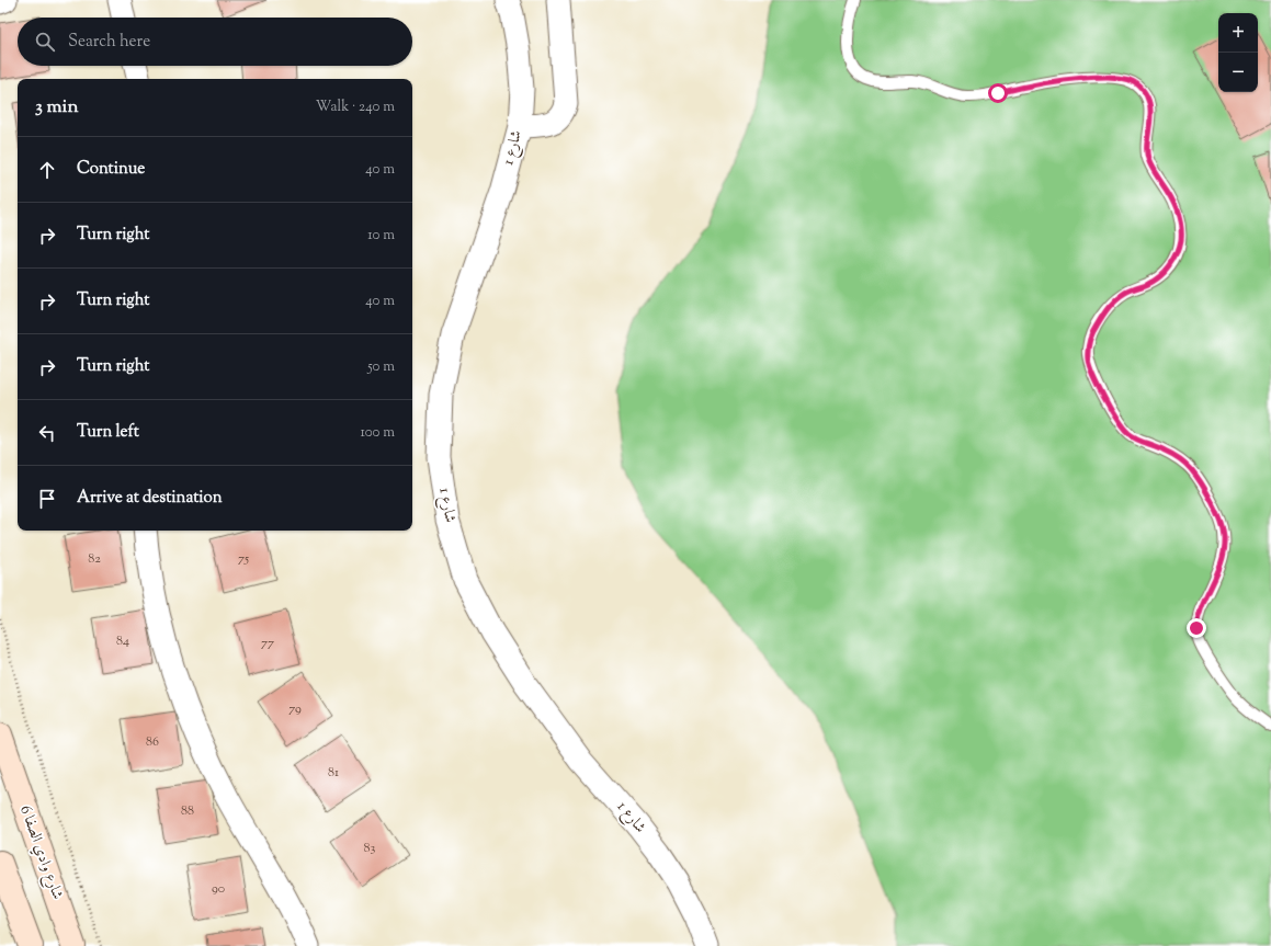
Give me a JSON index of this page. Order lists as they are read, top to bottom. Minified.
{"streets":{"main road":["شارع وادي الصفا 6"],"street":["شارع 1"]},"house_numbers":["82","75","84","77","79","86","81","88","83","90"],"page":{"map_buttons":["+","−"],"search":"Search here","heading":["3 min","Walk · 240 m"],"list":[["Continue","40 m"],["Turn right","10 m"],["Turn right","40 m"],["Turn right","50 m"],["Turn left","100 m"],"Arrive at destination"]}}
